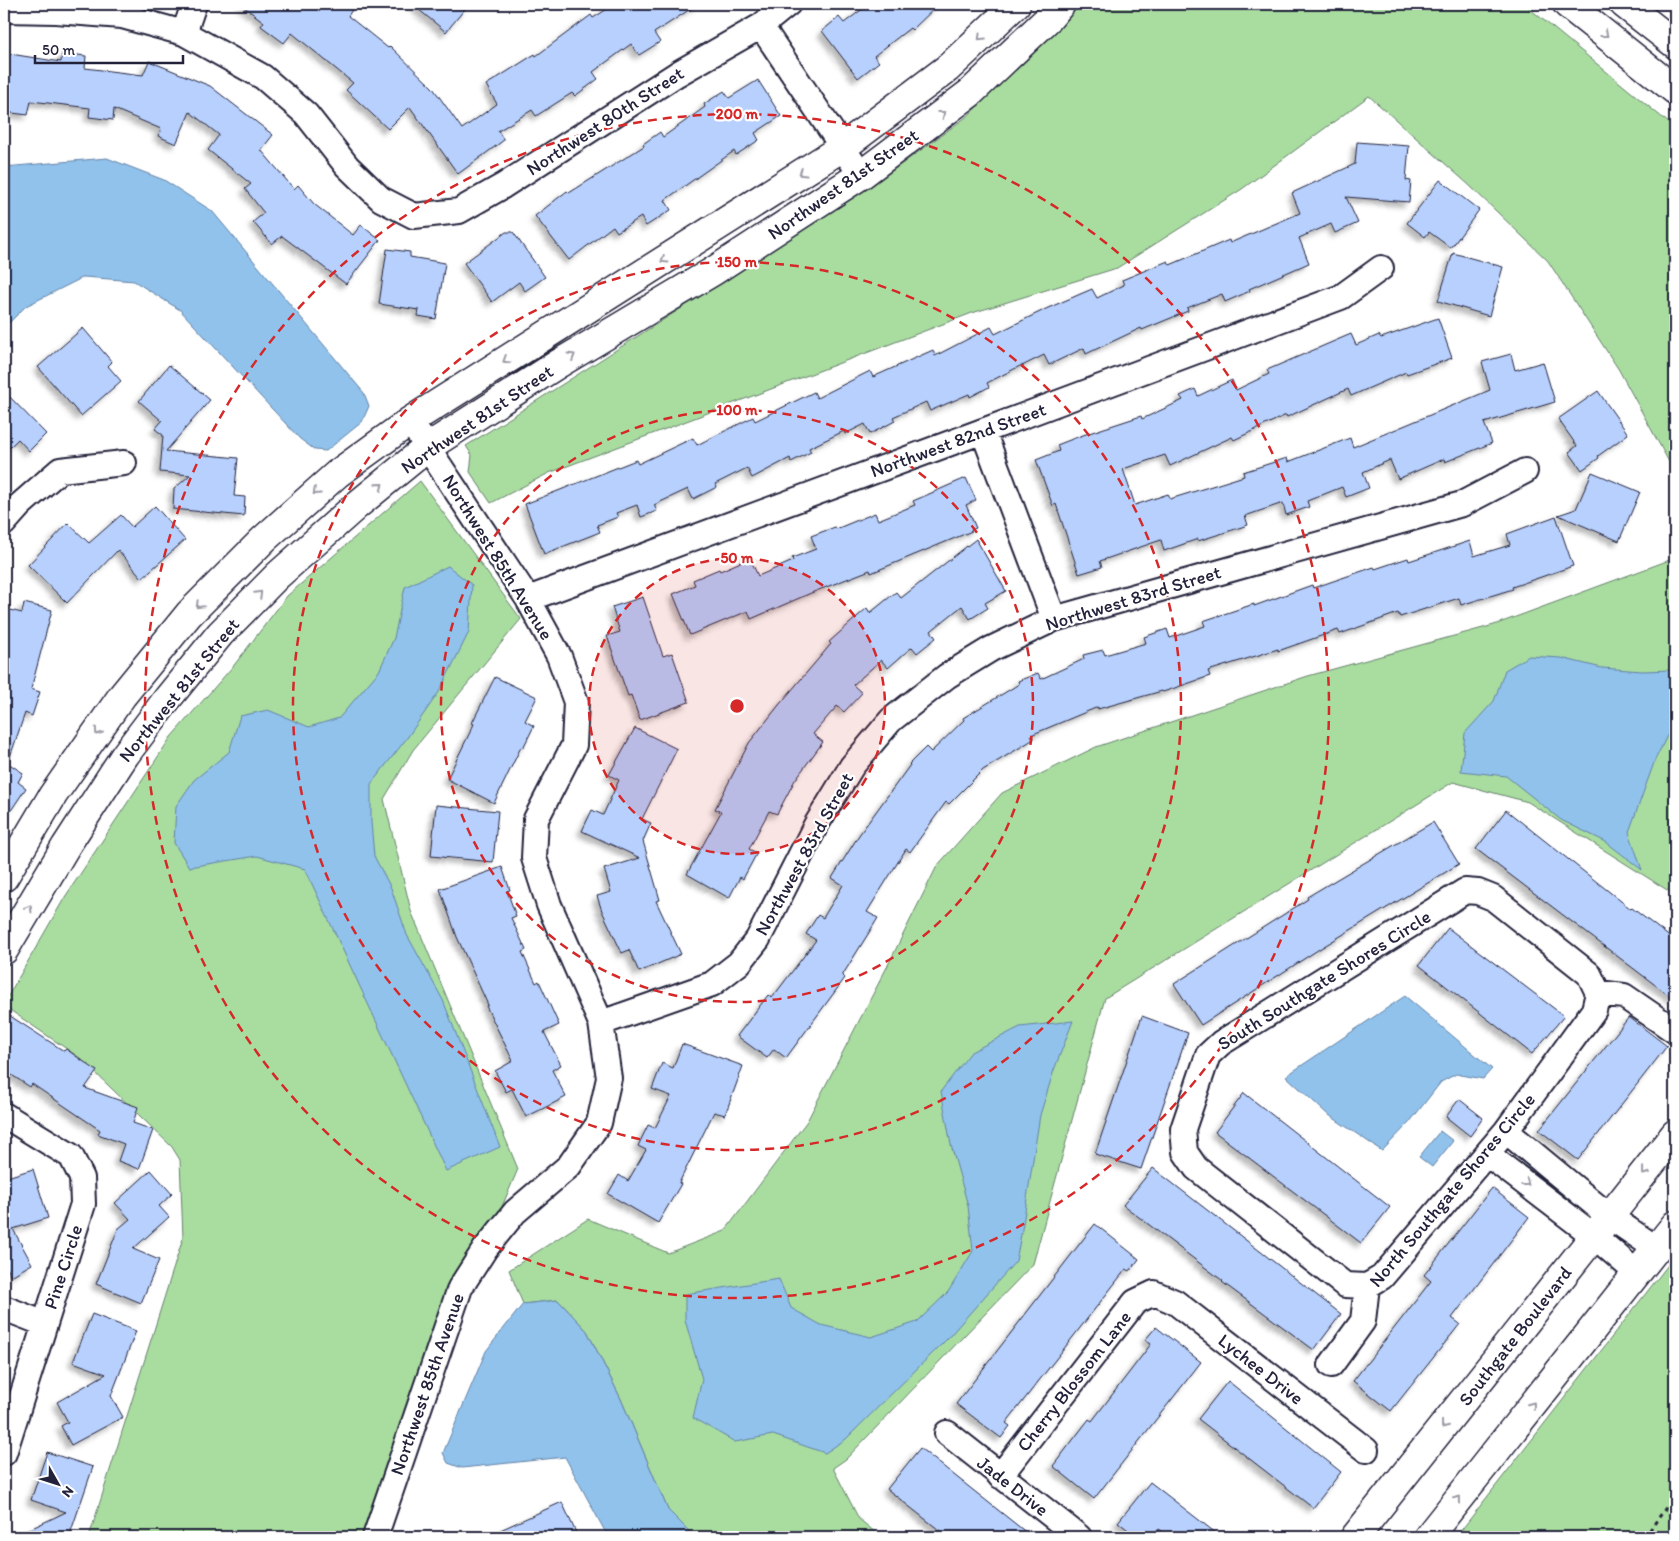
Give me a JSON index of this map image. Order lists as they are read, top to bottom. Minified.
{"streets":{"street":["Northwest 80th Street","Northwest 81st Street","Northwest 82nd Street","Northwest 85th Avenue","Northwest 83rd Street","South Southgate Shores Circle","North Southgate Shores Circle","Pine Circle","Southgate Boulevard","Lychee Drive","Cherry Blossom Lane","Jade Drive"]},"crossings":[["Northwest 81st Street","Northwest 85th Avenue"],["Northwest 82nd Street","Northwest 85th Avenue"],["Northwest 85th Avenue","Northwest 83rd Street"],["South Southgate Shores Circle","North Southgate Shores Circle"],["Lychee Drive","Cherry Blossom Lane"],["Cherry Blossom Lane","Jade Drive"]],"scale_bar":"50 m","north":"bottom right","rings":["200 m","150 m","100 m","50 m"]}
